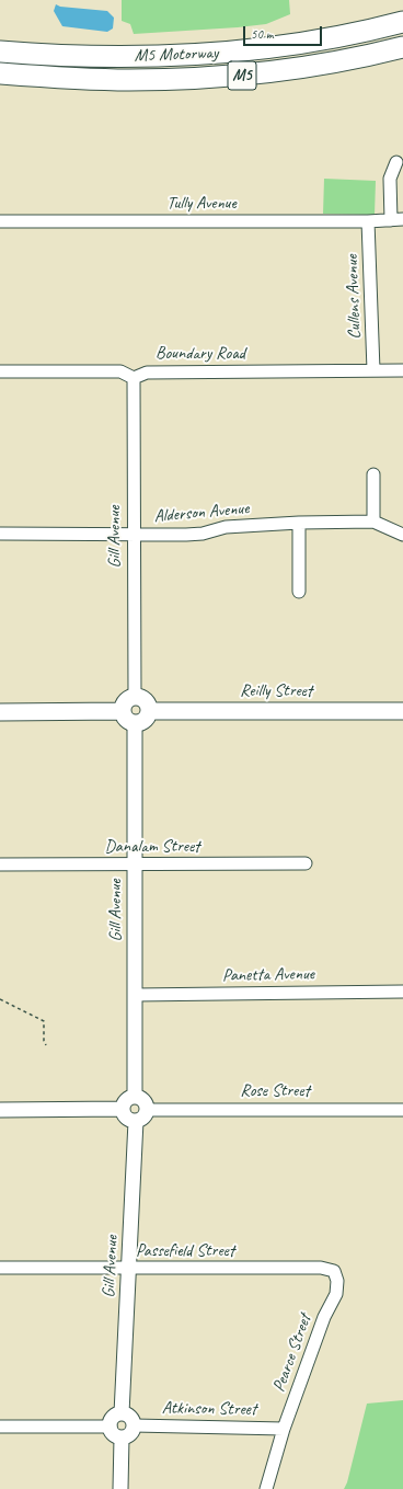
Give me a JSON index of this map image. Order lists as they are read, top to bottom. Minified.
{"streets":{"highway":["M5 Motorway","M5"],"main road":["Reilly Street"],"street":["Tully Avenue","Cullens Avenue","Boundary Road","Alderson Avenue","Gill Avenue","Danalam Street","Panetta Avenue","Rose Street","Passefield Street","Pearce Street","Atkinson Street"]},"crossings":[["Tully Avenue","Cullens Avenue"],["Cullens Avenue","Boundary Road"],["Boundary Road","Gill Avenue"],["Alderson Avenue","Gill Avenue"],["Gill Avenue","Reilly Street"],["Gill Avenue","Danalam Street"],["Gill Avenue","Panetta Avenue"],["Gill Avenue","Rose Street"],["Gill Avenue","Passefield Street"],["Gill Avenue","Atkinson Street"],["Passefield Street","Pearce Street"],["Pearce Street","Atkinson Street"]],"scale_bar":"50 m"}
